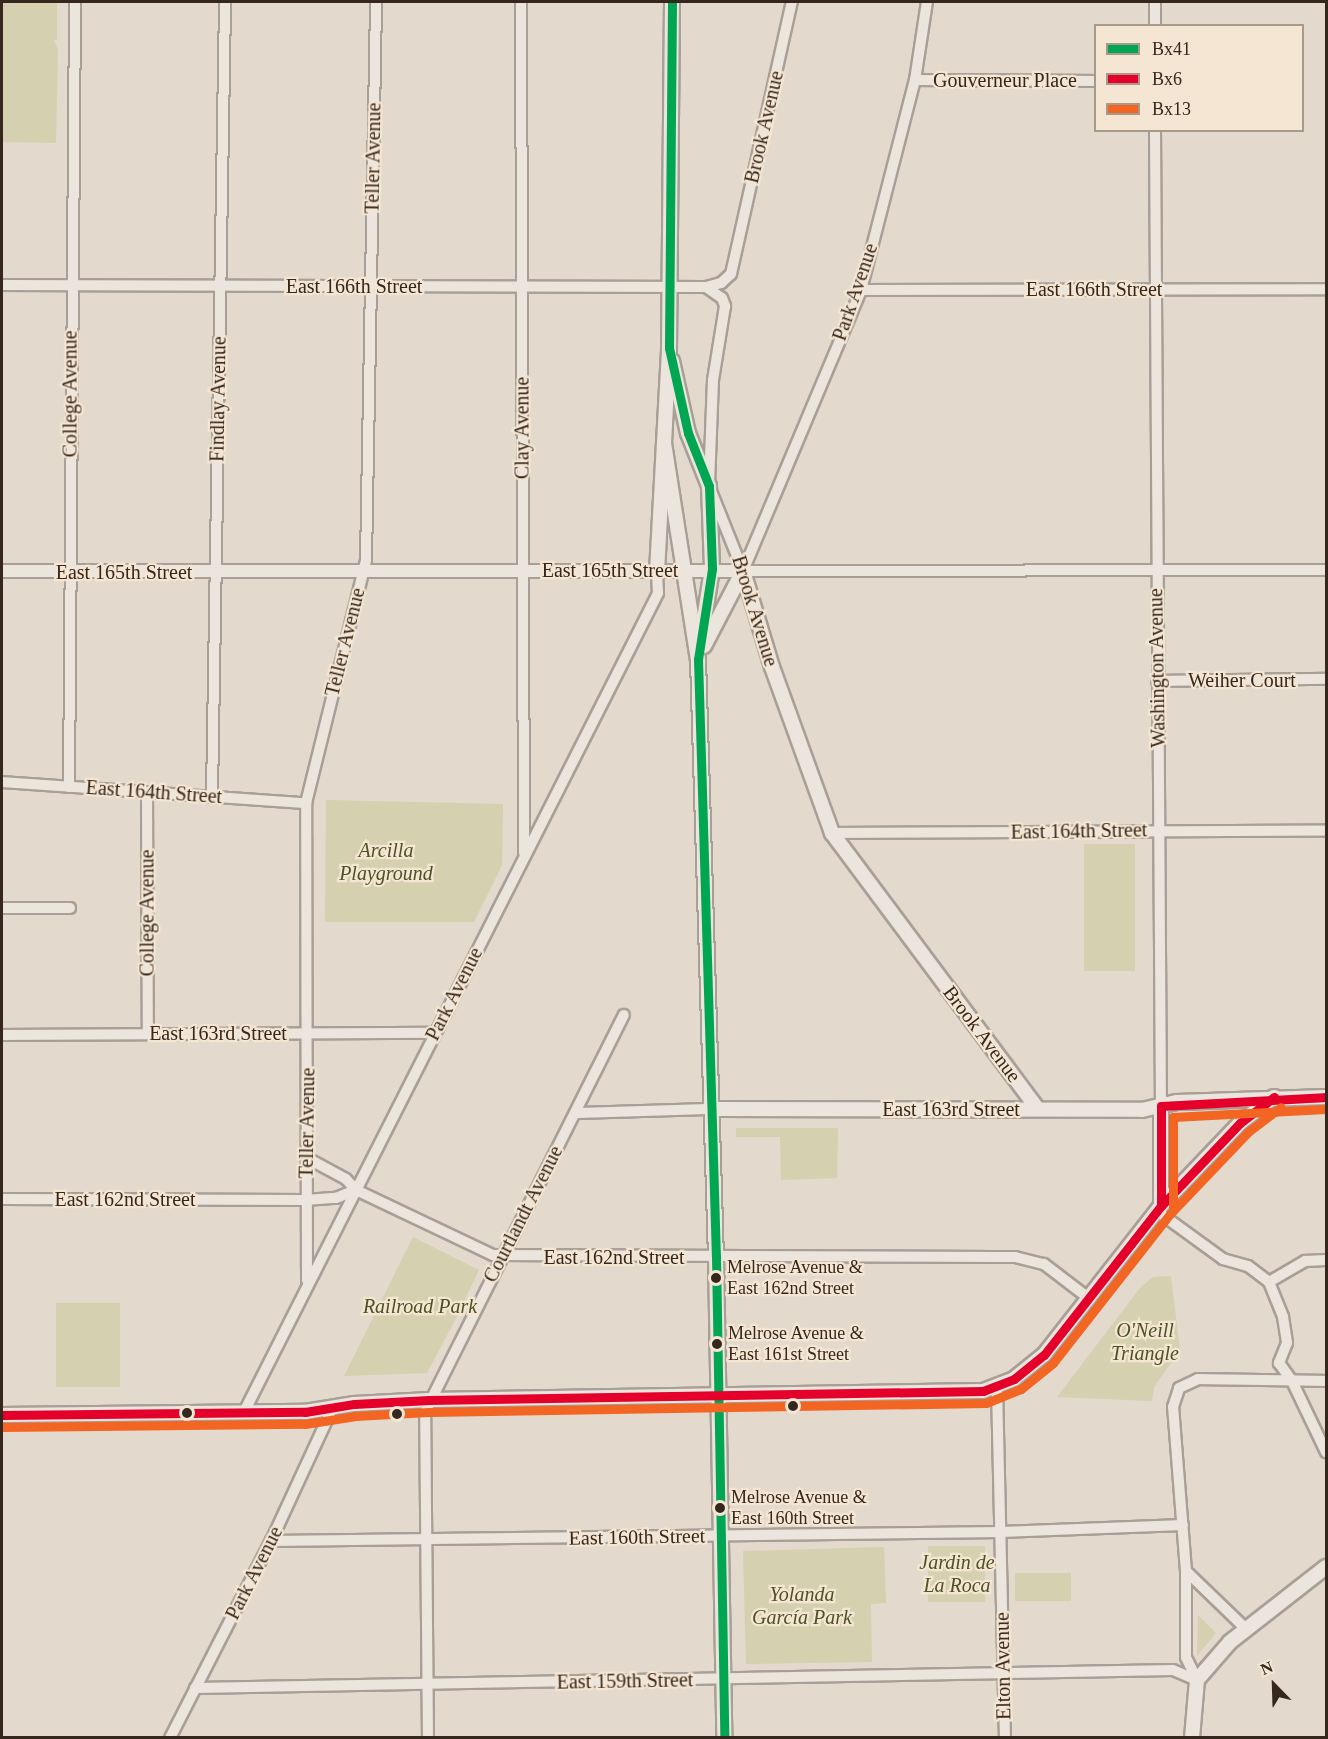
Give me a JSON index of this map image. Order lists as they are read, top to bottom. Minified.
{"streets":{"main road":["Brook Avenue","Washington Avenue","East 163rd Street"],"street":["Gouverneur Place","Teller Avenue","East 166th Street","Park Avenue","College Avenue","Findlay Avenue","Clay Avenue","East 165th Street","Weiher Court","East 164th Street","East 162nd Street","Courtlandt Avenue","East 160th Street","Elton Avenue","East 159th Street"]},"crossings":[["Gouverneur Place","Park Avenue"],["Brook Avenue","East 166th Street"],["Brook Avenue","Park Avenue"],["Brook Avenue","East 165th Street"],["Brook Avenue","East 164th Street"],["Brook Avenue","East 163rd Street"],["Teller Avenue","East 166th Street"],["Teller Avenue","Park Avenue"],["Teller Avenue","East 165th Street"],["Teller Avenue","East 164th Street"],["Teller Avenue","East 163rd Street"],["Teller Avenue","East 162nd Street"],["East 166th Street","Park Avenue"],["East 166th Street","College Avenue"],["East 166th Street","Findlay Avenue"],["East 166th Street","Clay Avenue"],["East 166th Street","Washington Avenue"],["Park Avenue","Clay Avenue"],["Park Avenue","East 165th Street"],["Park Avenue","East 163rd Street"],["Park Avenue","East 162nd Street"],["Park Avenue","East 160th Street"],["Park Avenue","East 159th Street"],["College Avenue","East 165th Street"],["College Avenue","East 164th Street"],["College Avenue","East 163rd Street"],["Findlay Avenue","East 165th Street"],["Findlay Avenue","East 164th Street"],["Clay Avenue","East 165th Street"],["East 165th Street","Washington Avenue"],["Washington Avenue","Weiher Court"],["Washington Avenue","East 164th Street"],["Washington Avenue","East 163rd Street"],["East 163rd Street","Courtlandt Avenue"],["East 162nd Street","Courtlandt Avenue"],["Courtlandt Avenue","East 160th Street"],["Courtlandt Avenue","East 159th Street"],["East 160th Street","Elton Avenue"],["Elton Avenue","East 159th Street"]],"parks":["Arcilla Playground","Railroad Park","O'Neill Triangle","Jardin de La Roca","Yolanda García Park"],"places":["Melrose Avenue & East 162nd Street","Melrose Avenue & East 161st Street","Melrose Avenue & East 160th Street"],"lines":["transit line Bx41","transit line Bx6","transit line Bx13"],"legend":["Bx41","Bx6","Bx13"],"north":"top left"}
